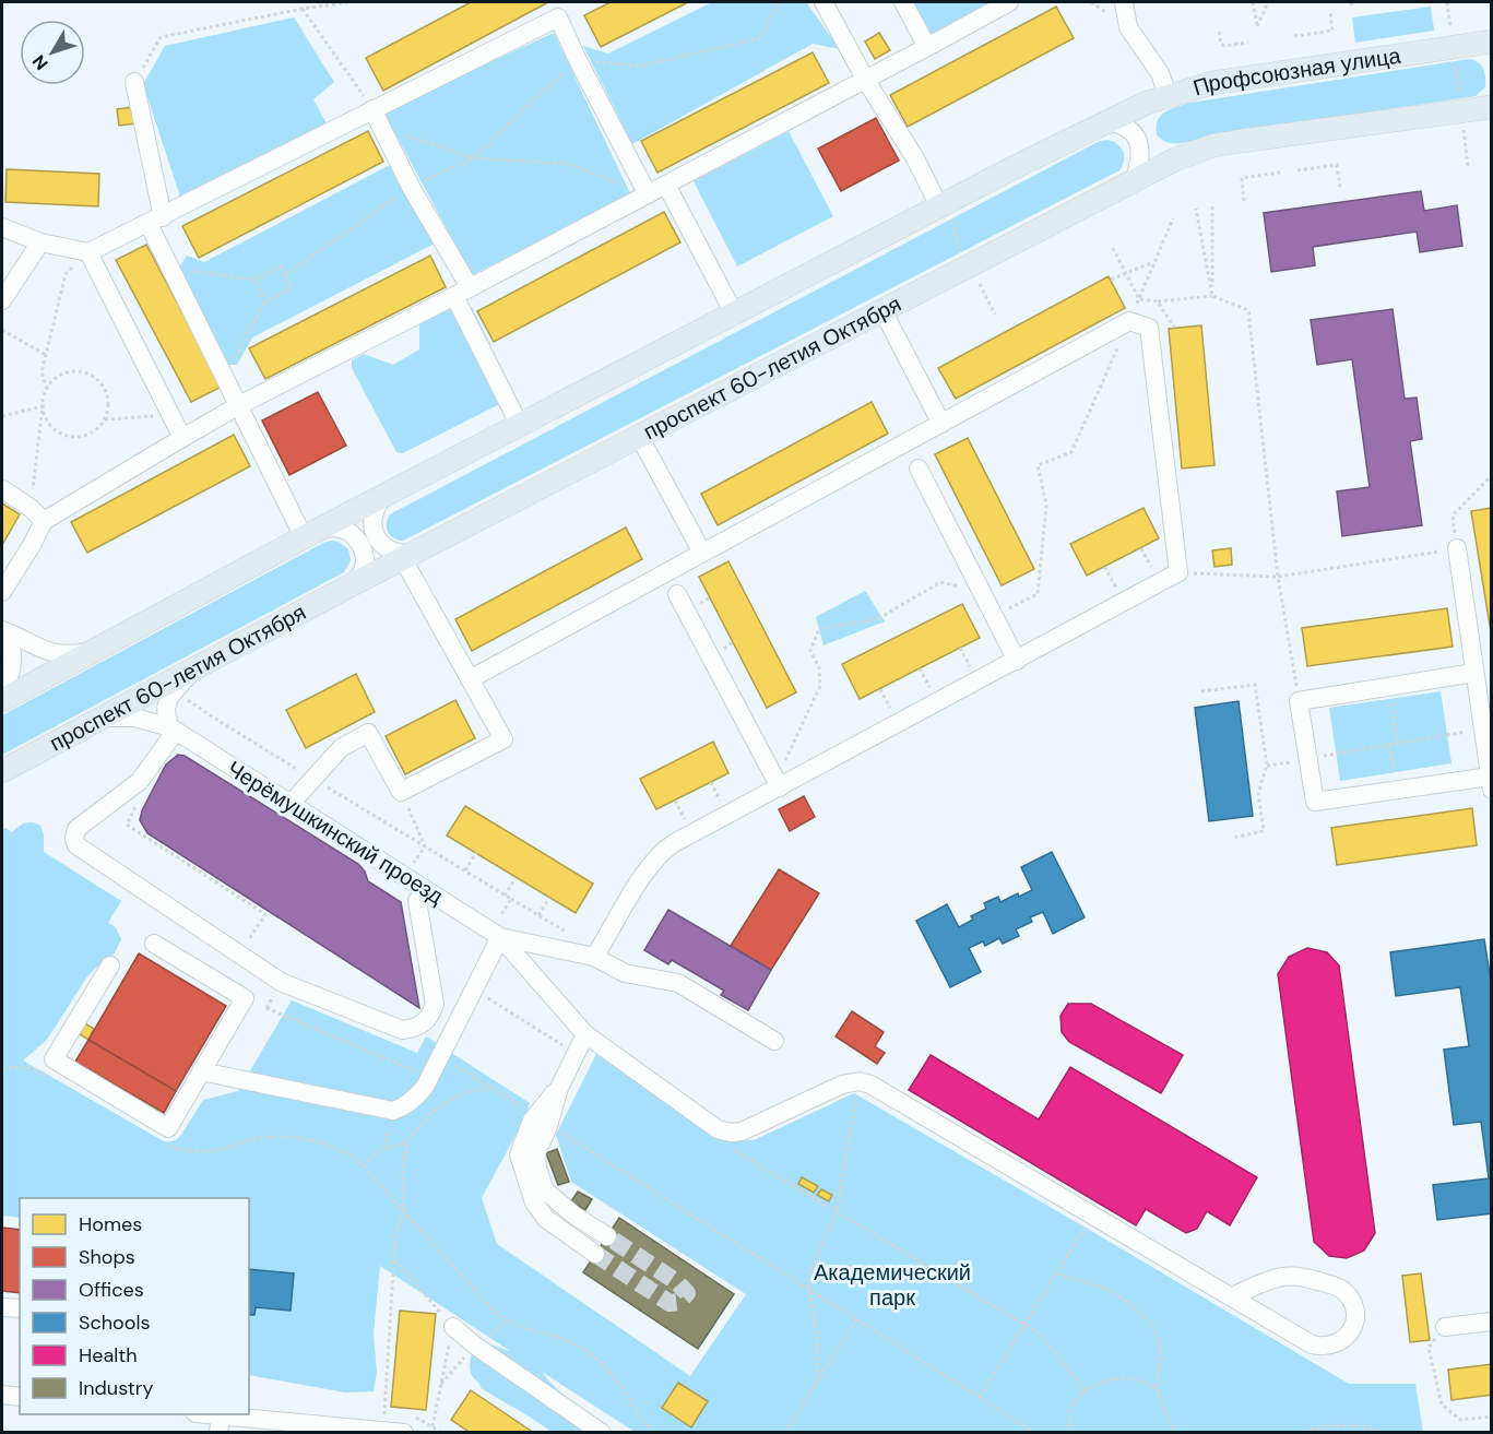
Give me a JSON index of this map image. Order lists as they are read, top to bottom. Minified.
{"streets":{"main road":["Профсоюзная улица","проспект 60-летия Октября"],"street":["Черёмушкинский проезд"]},"crossings":[["проспект 60-летия Октября","Черёмушкинский проезд"]],"parks":["Академический парк"],"legend":["Homes","Shops","Offices","Schools","Health","Industry"],"north":"bottom left"}
